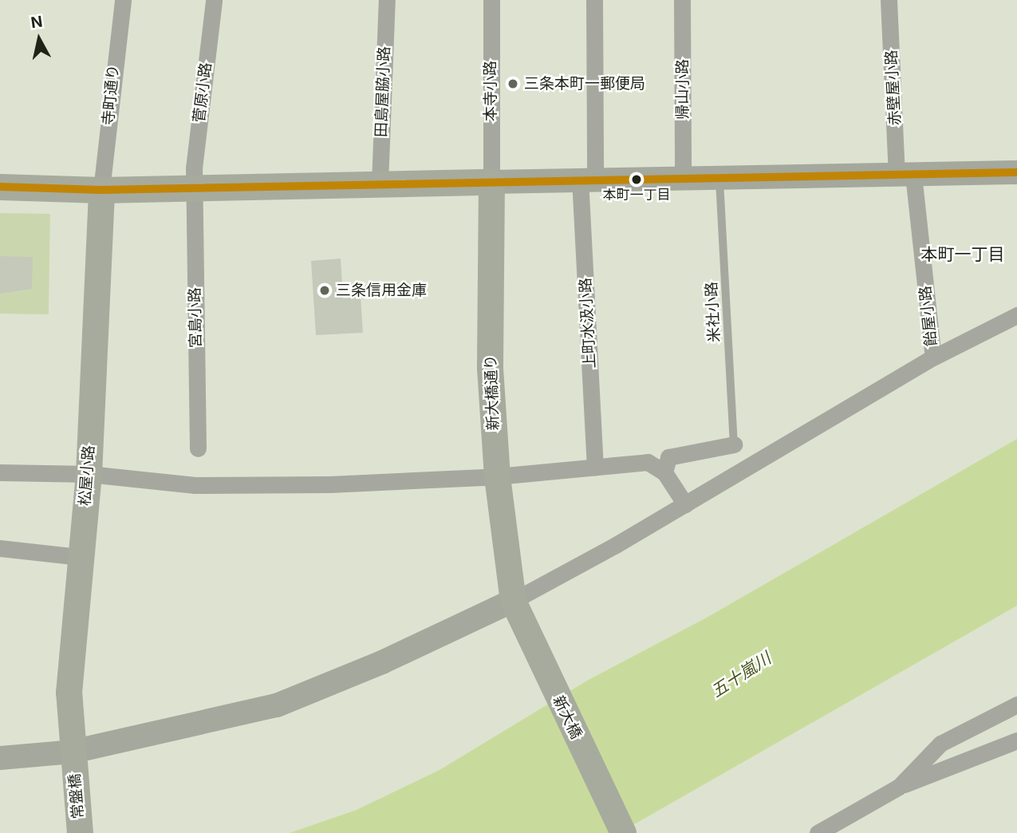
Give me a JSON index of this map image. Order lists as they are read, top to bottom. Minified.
{"streets":{"main road":["新大橋通り","松屋小路","新大橋","常盤橋"],"street":["赤壁屋小路","帰山小路","本寺小路","田島屋脇小路","菅原小路","寺町通り","飴屋小路","宮島小路","上町水汲小路"],"lane":["米社小路"]},"crossings":[["赤壁屋小路","飴屋小路"],["本寺小路","新大橋通り"],["菅原小路","宮島小路"],["寺町通り","松屋小路"],["新大橋通り","新大橋"],["松屋小路","常盤橋"]],"districts":["本町一丁目"],"water":["五十嵐川"],"places":["三条本町一郵便局","本町一丁目","三条信用金庫"],"north":"top"}
